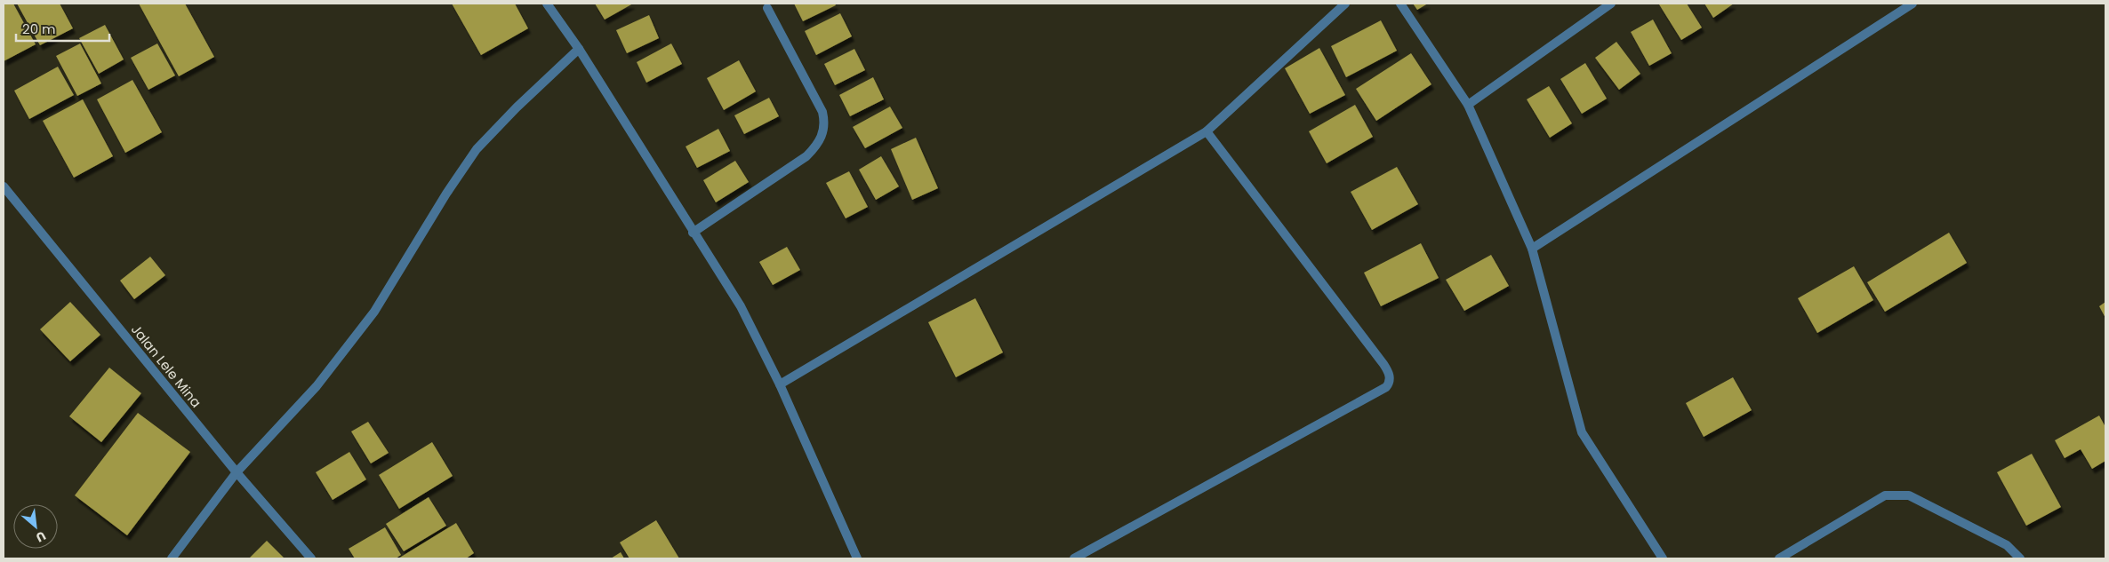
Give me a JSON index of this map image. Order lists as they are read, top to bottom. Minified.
{"streets":{"street":["Jalan Lele Mina"]},"scale_bar":"20 m","north":"bottom right"}
